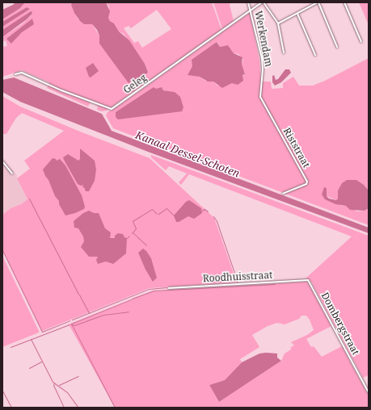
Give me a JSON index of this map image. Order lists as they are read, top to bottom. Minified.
{"streets":{"street":["Werkendam","Geleg","Riststraat","Roodhuisstraat","Dombergstraat"]},"crossings":[["Werkendam","Geleg"],["Werkendam","Riststraat"],["Roodhuisstraat","Dombergstraat"]],"water":["Kanaal Dessel-Schoten"]}
